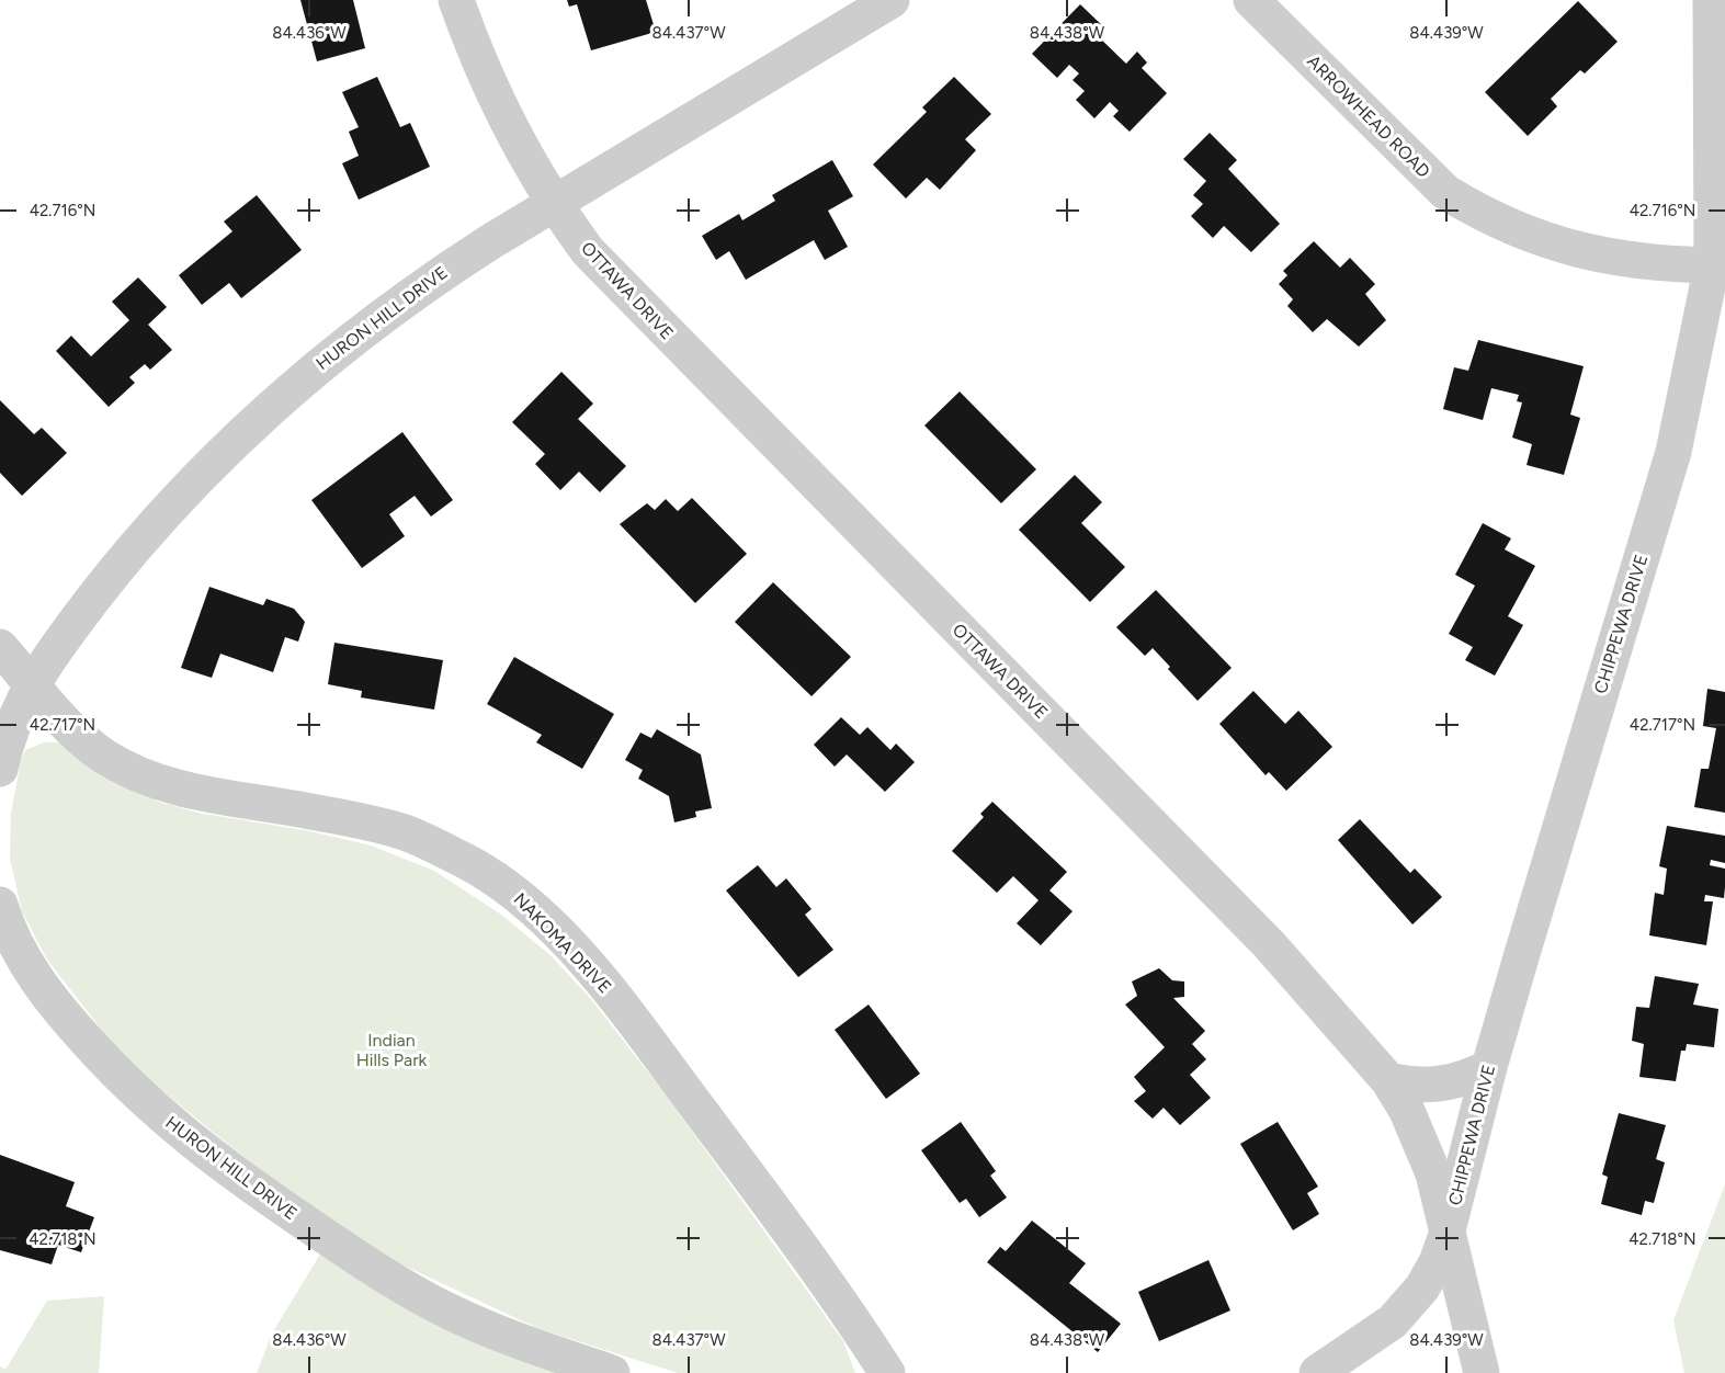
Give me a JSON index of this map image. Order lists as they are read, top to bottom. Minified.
{"streets":{"street":["ARROWHEAD ROAD","OTTAWA DRIVE","HURON HILL DRIVE","CHIPPEWA DRIVE","NAKOMA DRIVE"]},"crossings":[["ARROWHEAD ROAD","CHIPPEWA DRIVE"],["OTTAWA DRIVE","HURON HILL DRIVE"],["OTTAWA DRIVE","CHIPPEWA DRIVE"],["HURON HILL DRIVE","NAKOMA DRIVE"]],"parks":["Indian Hills Park"],"coordinates":["84.436°W","84.437°W","84.438°W","84.439°W","42.716°N","42.717°N","42.718°N"]}
